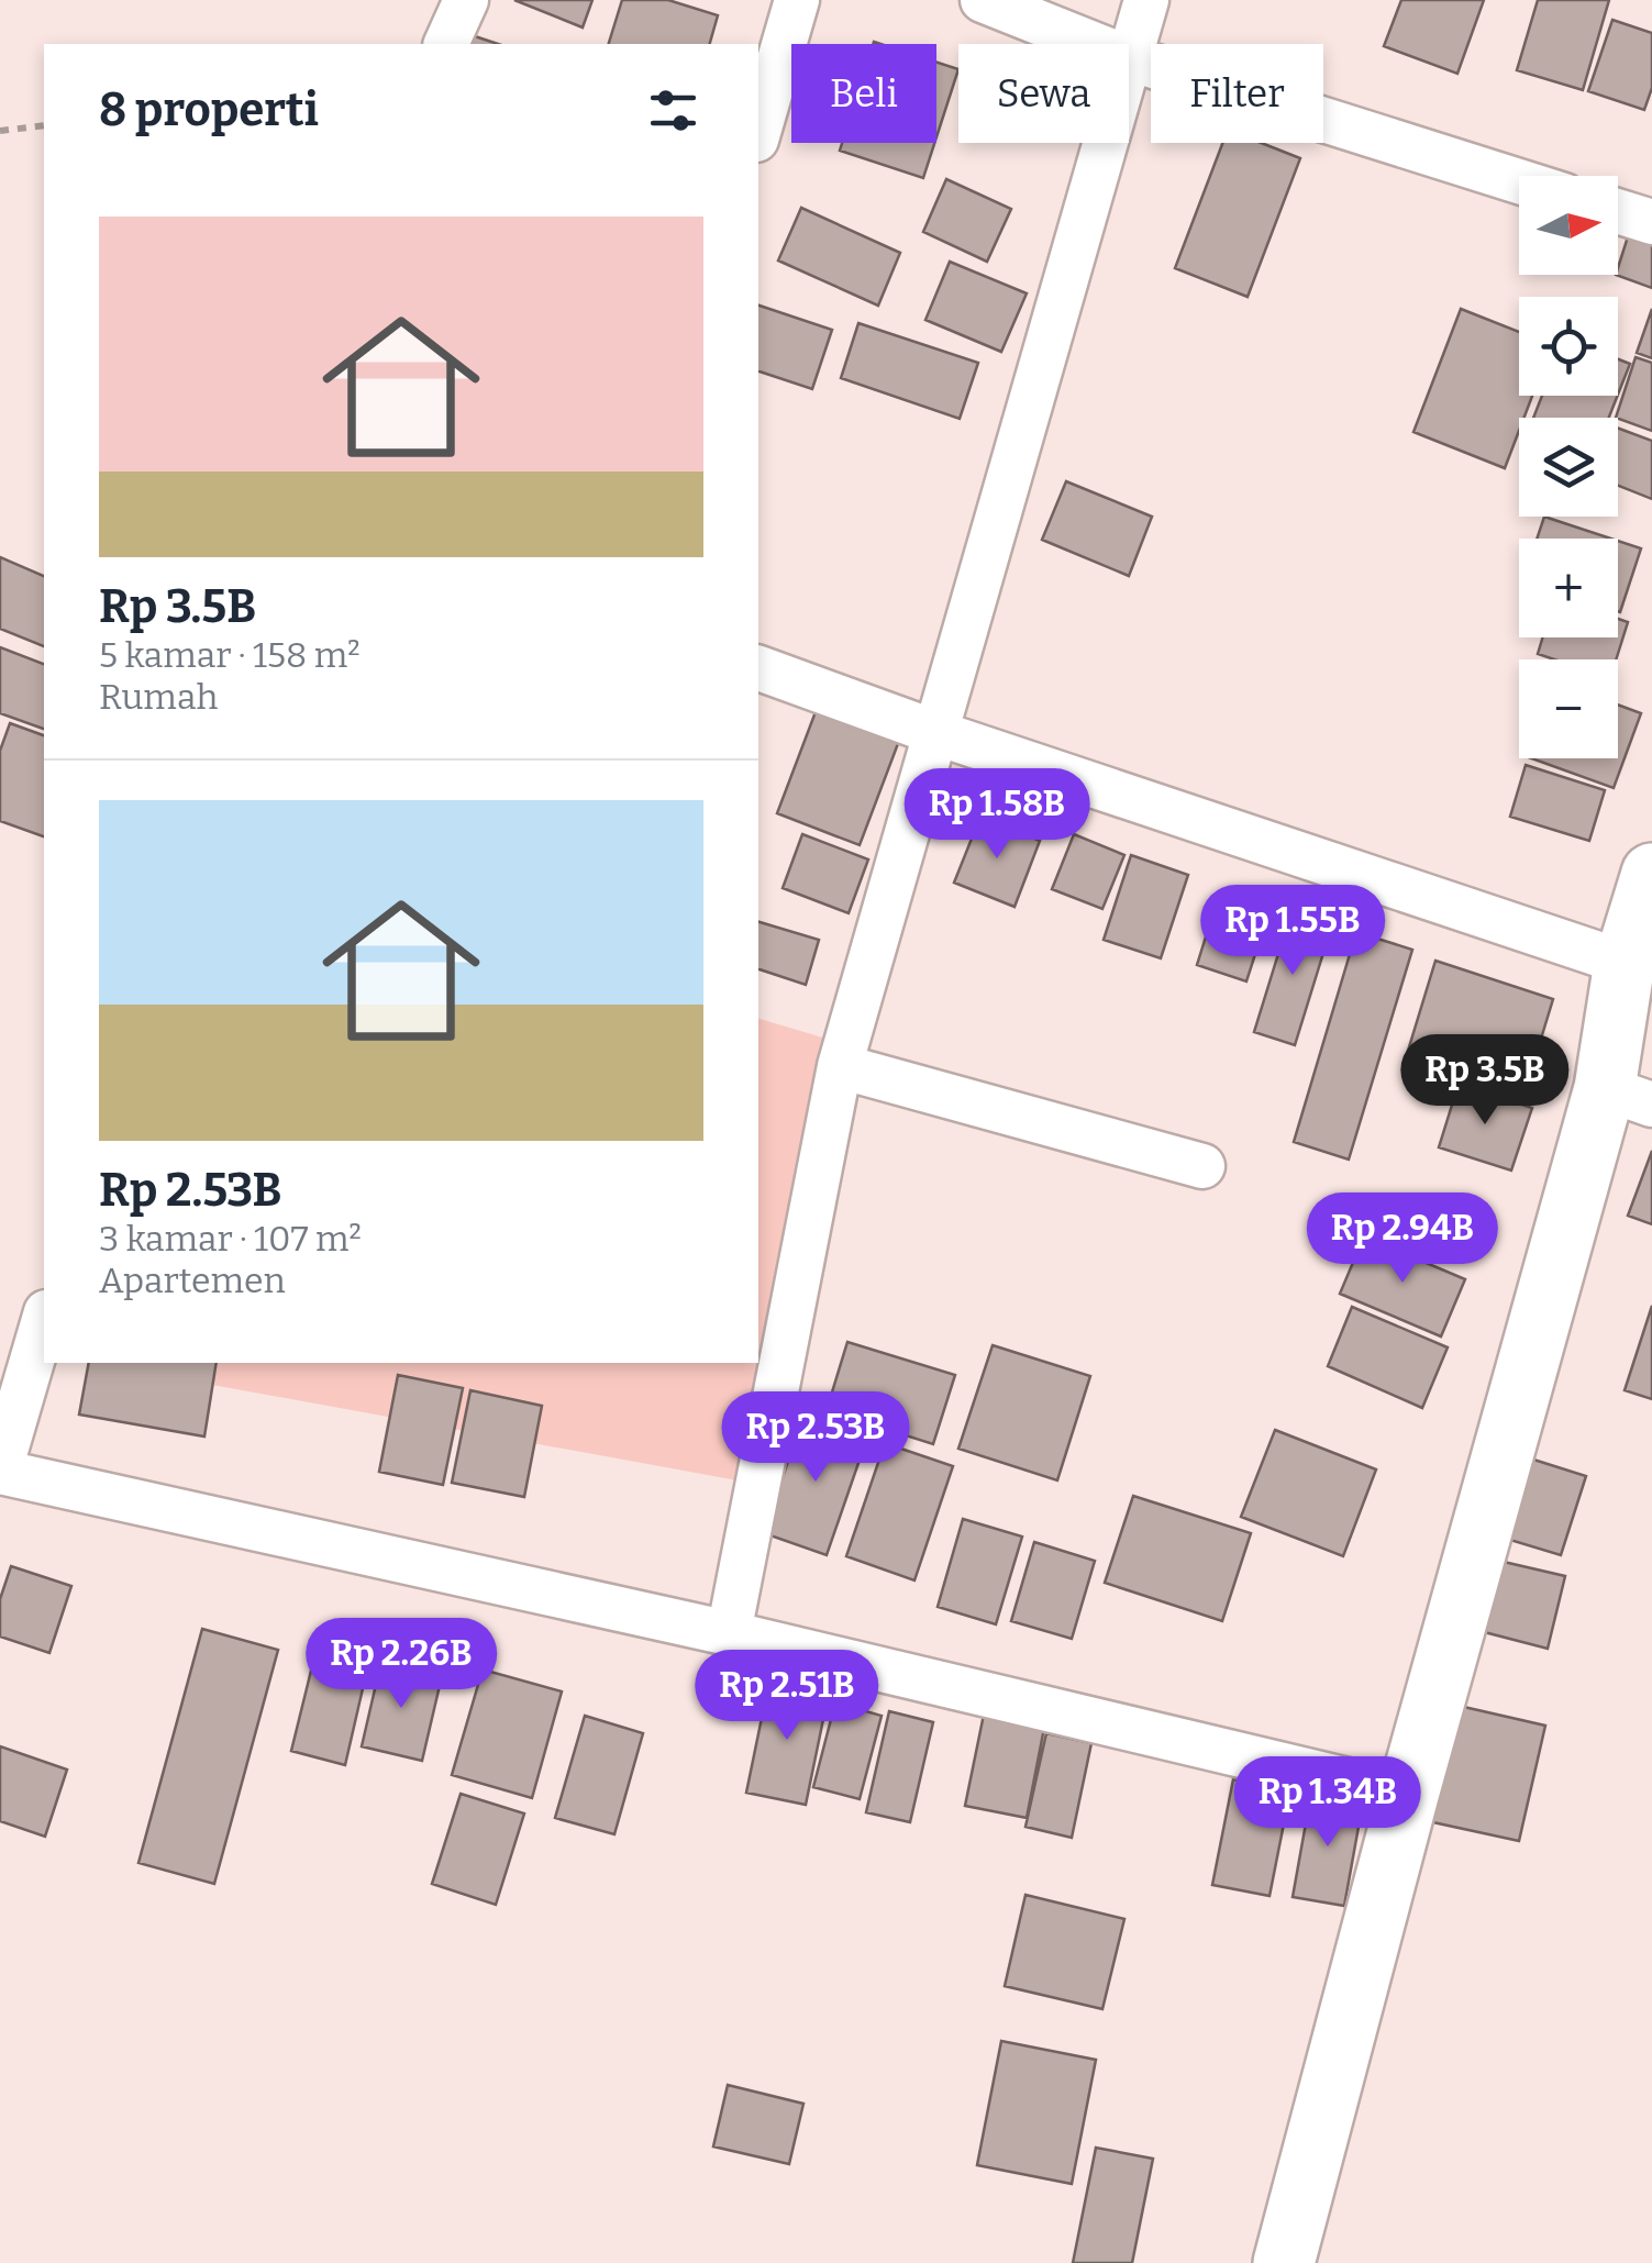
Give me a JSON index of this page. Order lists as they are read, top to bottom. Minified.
{"north":"right","page":{"chip":["Beli","Sewa","Filter"],"heading":"8 properti","map_buttons":["+","−"],"list":[{"name":"Rp 3.5B","note":"5 kamar · 158 m² · Rumah"},{"name":"Rp 2.53B","note":"3 kamar · 107 m² · Apartemen"}],"price":["Rp 1.58B","Rp 1.55B","Rp 3.5B","Rp 2.94B","Rp 2.53B","Rp 2.26B","Rp 2.51B","Rp 1.34B"]}}
